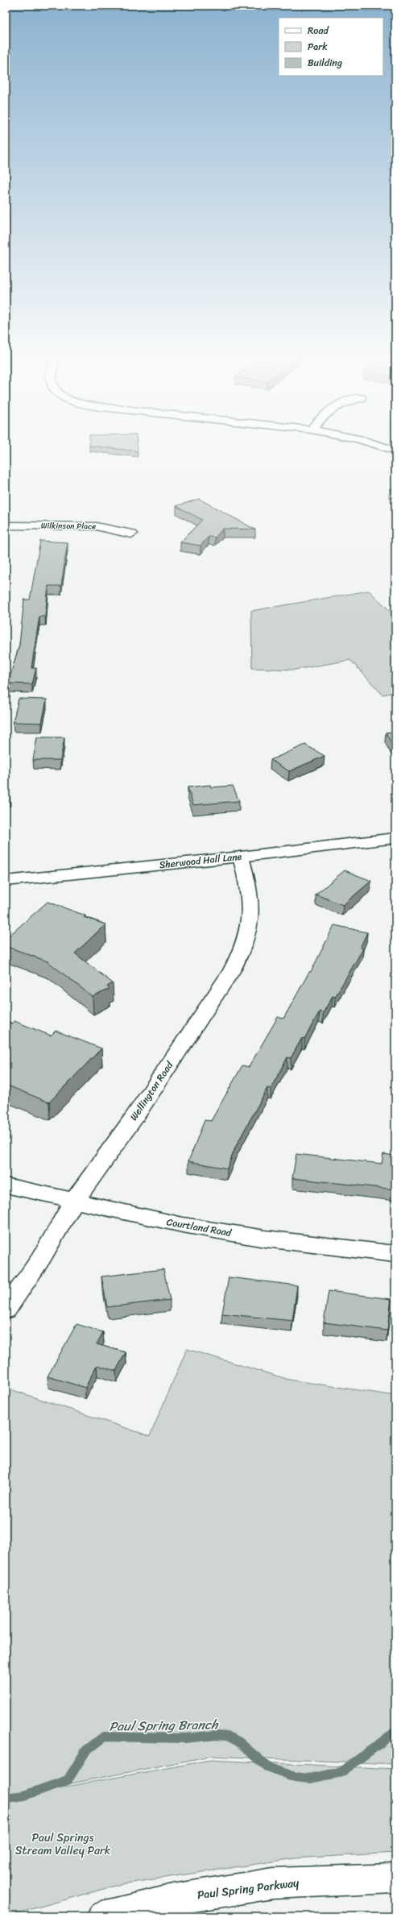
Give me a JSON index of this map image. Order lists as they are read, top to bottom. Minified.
{"streets":{"street":["Wilkinson Place","Sherwood Hall Lane","Wellington Road","Courtland Road","Paul Spring Parkway"]},"crossings":[["Sherwood Hall Lane","Wellington Road"],["Wellington Road","Courtland Road"]],"water":["Paul Spring Branch"],"parks":["Paul Springs Stream Valley Park"],"legend":["Road","Park","Building"]}
